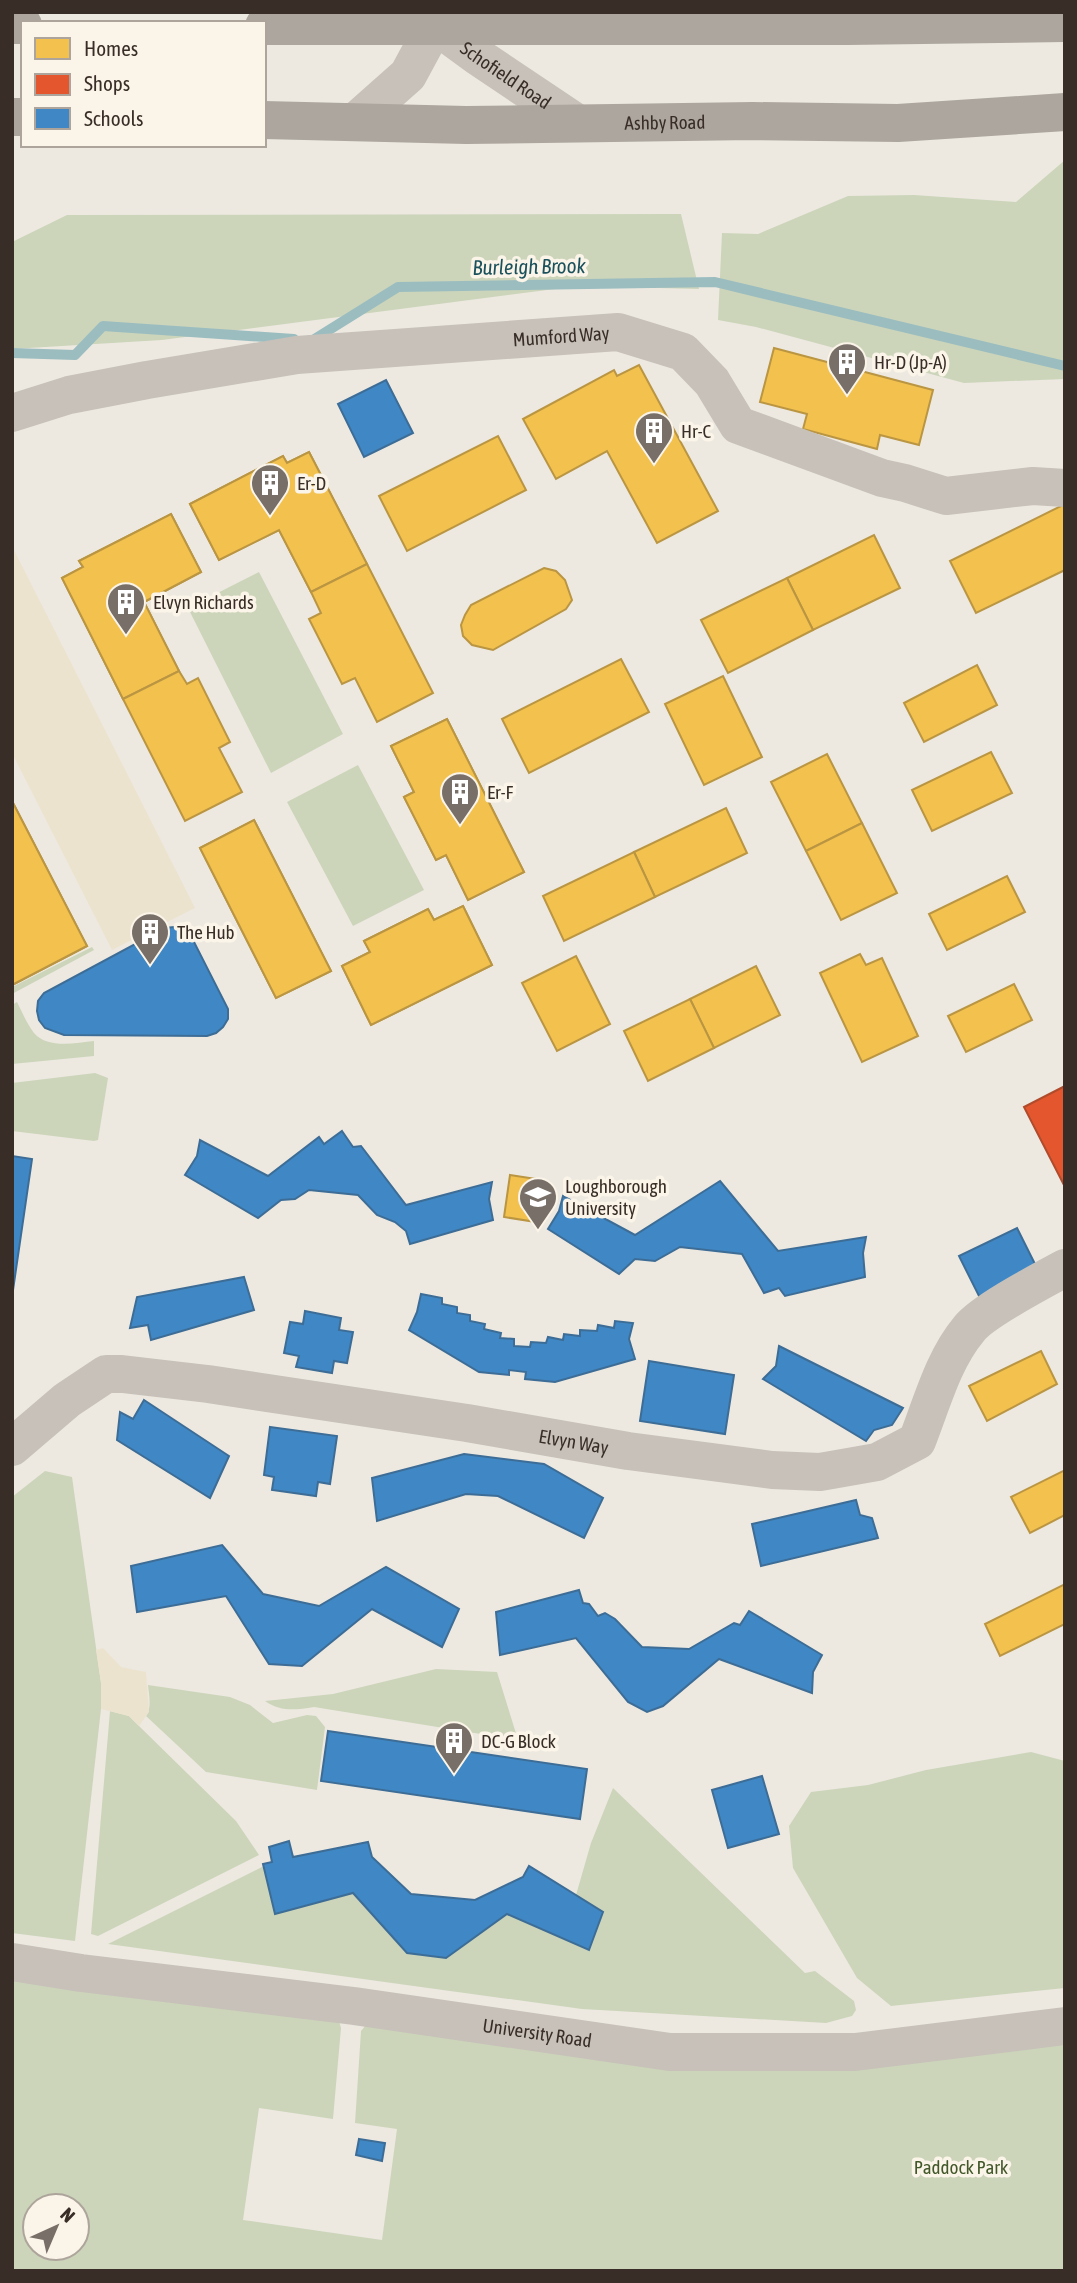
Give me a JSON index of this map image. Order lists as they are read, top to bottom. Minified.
{"streets":{"main road":["Ashby Road"],"street":["Schofield Road","Mumford Way","Elvyn Way","University Road"]},"crossings":[["Schofield Road","Ashby Road"]],"water":["Burleigh Brook"],"parks":["Paddock Park"],"places":{"building":["Hr-D (Jp-A)","Hr-C","Er-D","Elvyn Richards","Er-F","The Hub","DC-G Block"],"school or university":["Loughborough University"]},"legend":["Homes","Shops","Schools"],"north":"top right"}
